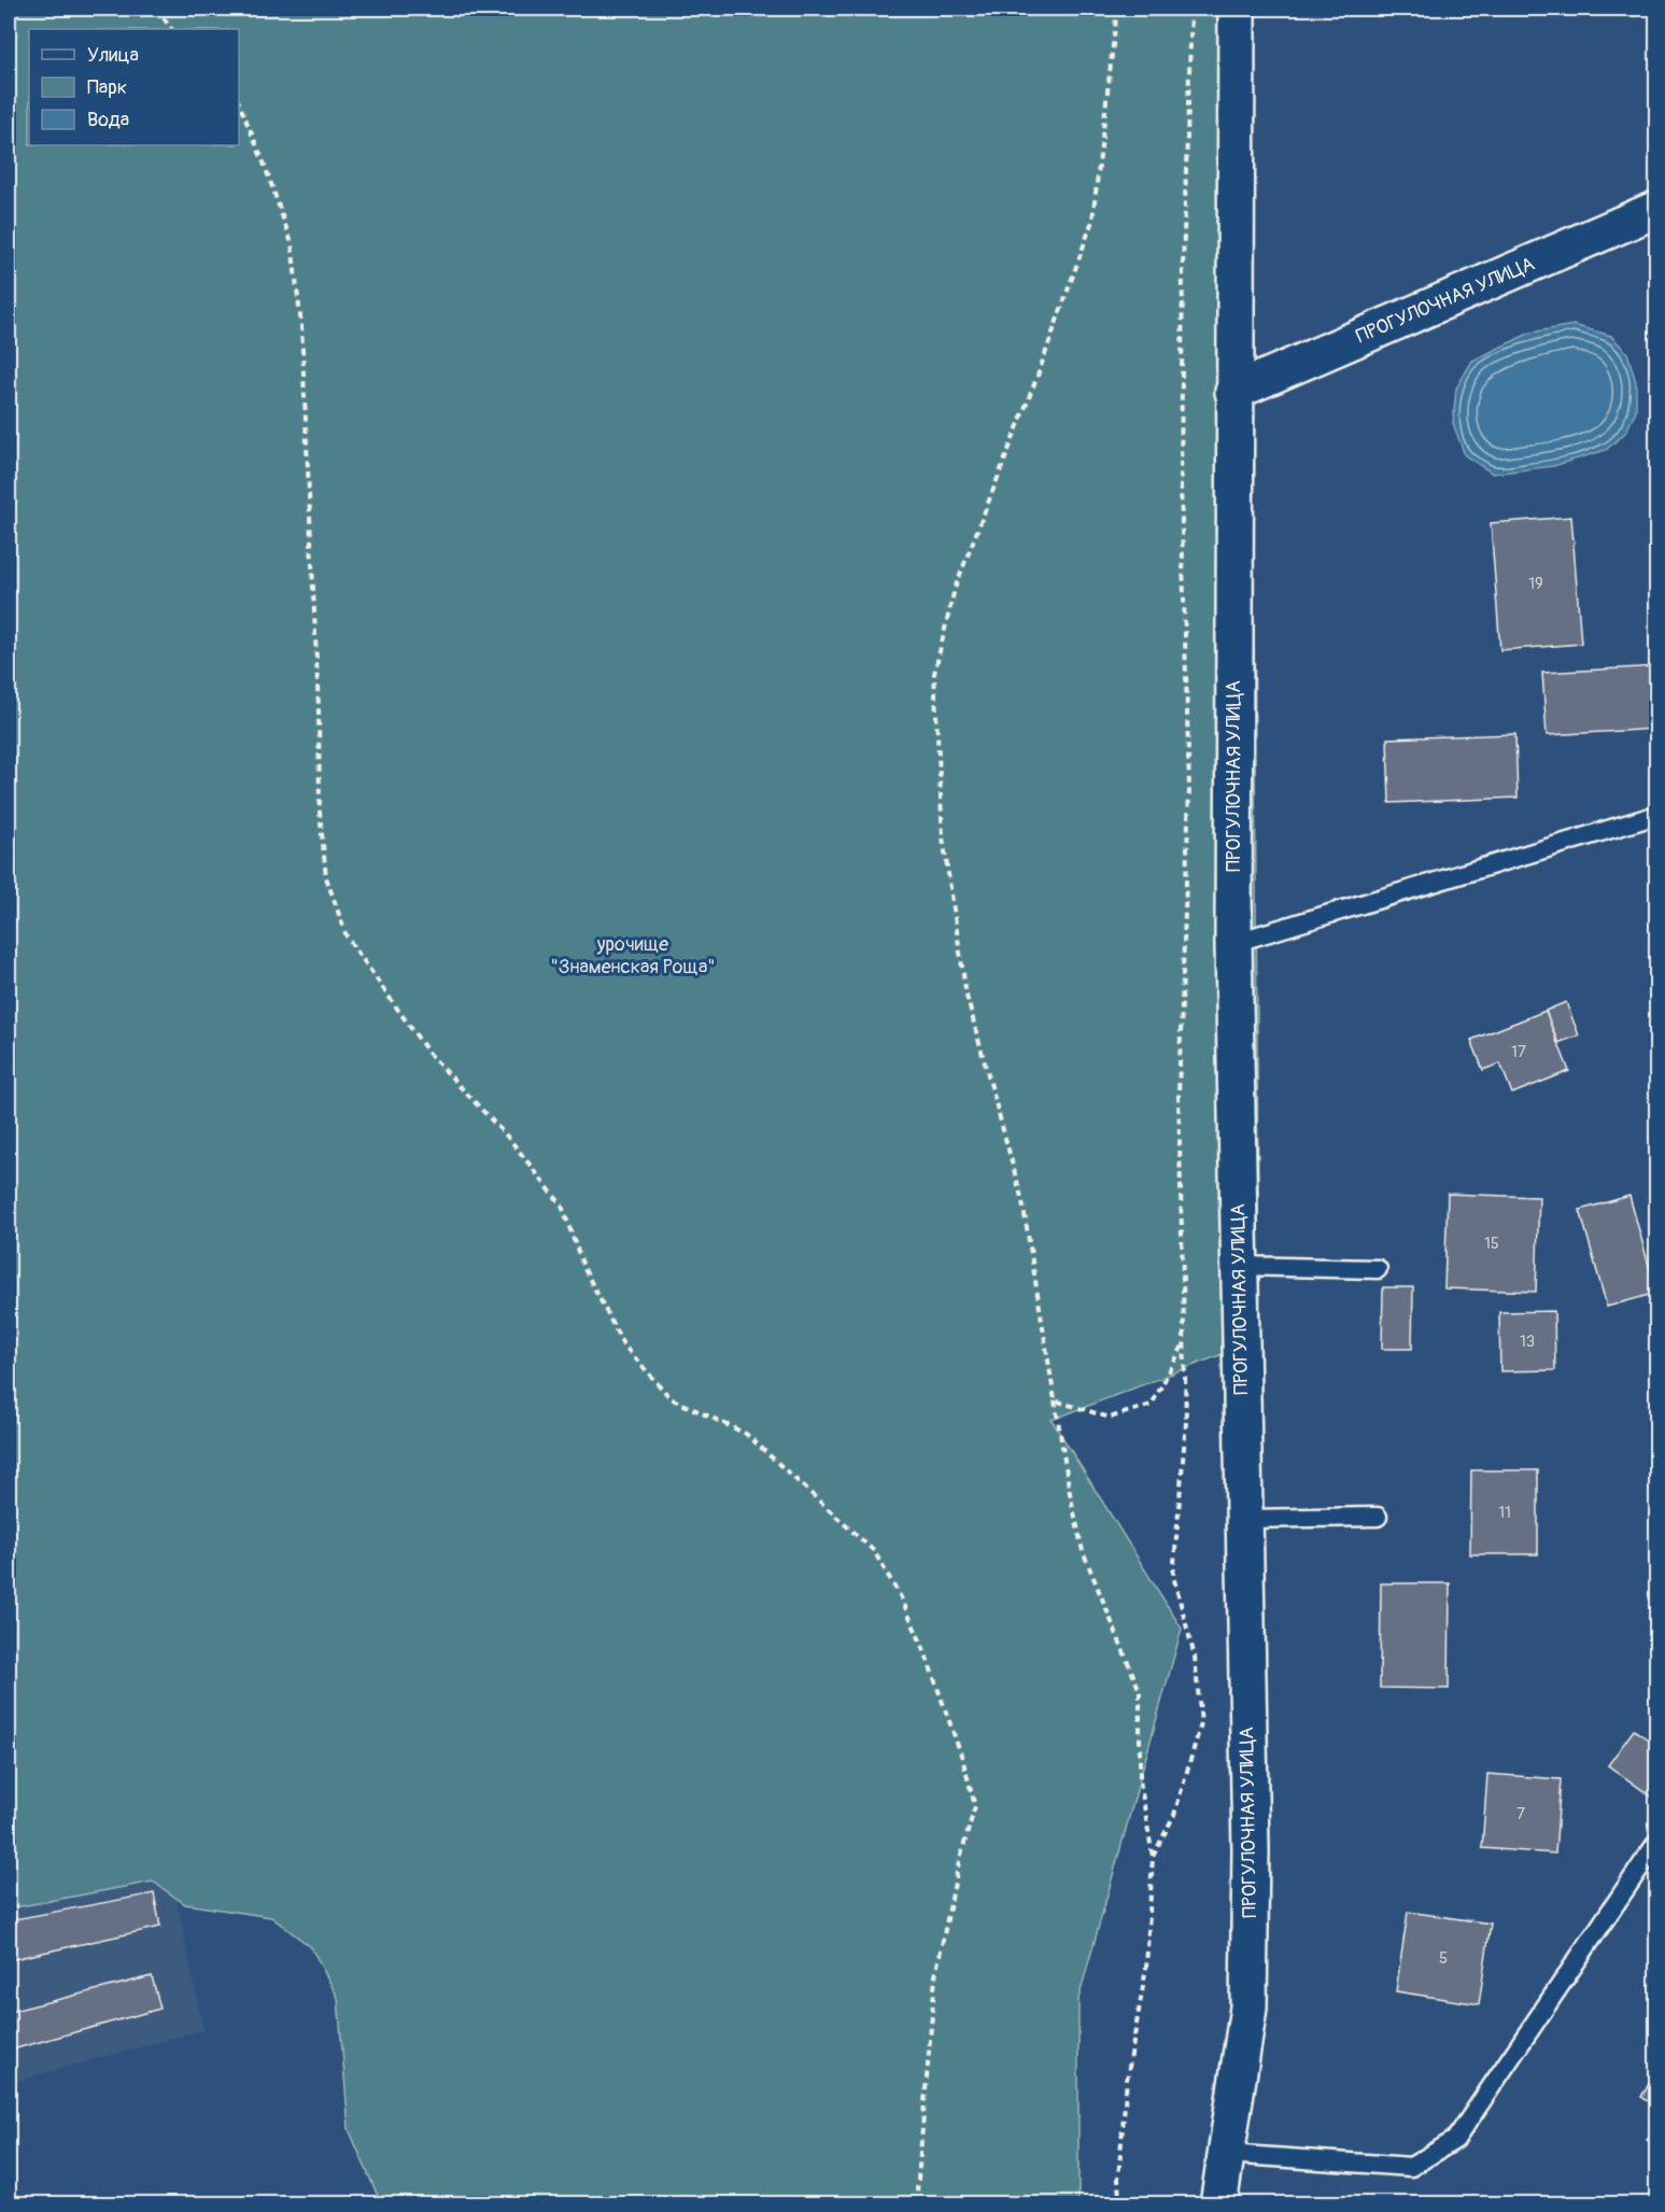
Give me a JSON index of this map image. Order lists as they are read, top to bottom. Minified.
{"streets":{"street":["ПРОГУЛОЧНАЯ УЛИЦА"]},"parks":["урочище \"Знаменская Роща\""],"house_numbers":["19","17","15","13","11","7","5"],"legend":["Улица","Парк","Вода"]}
